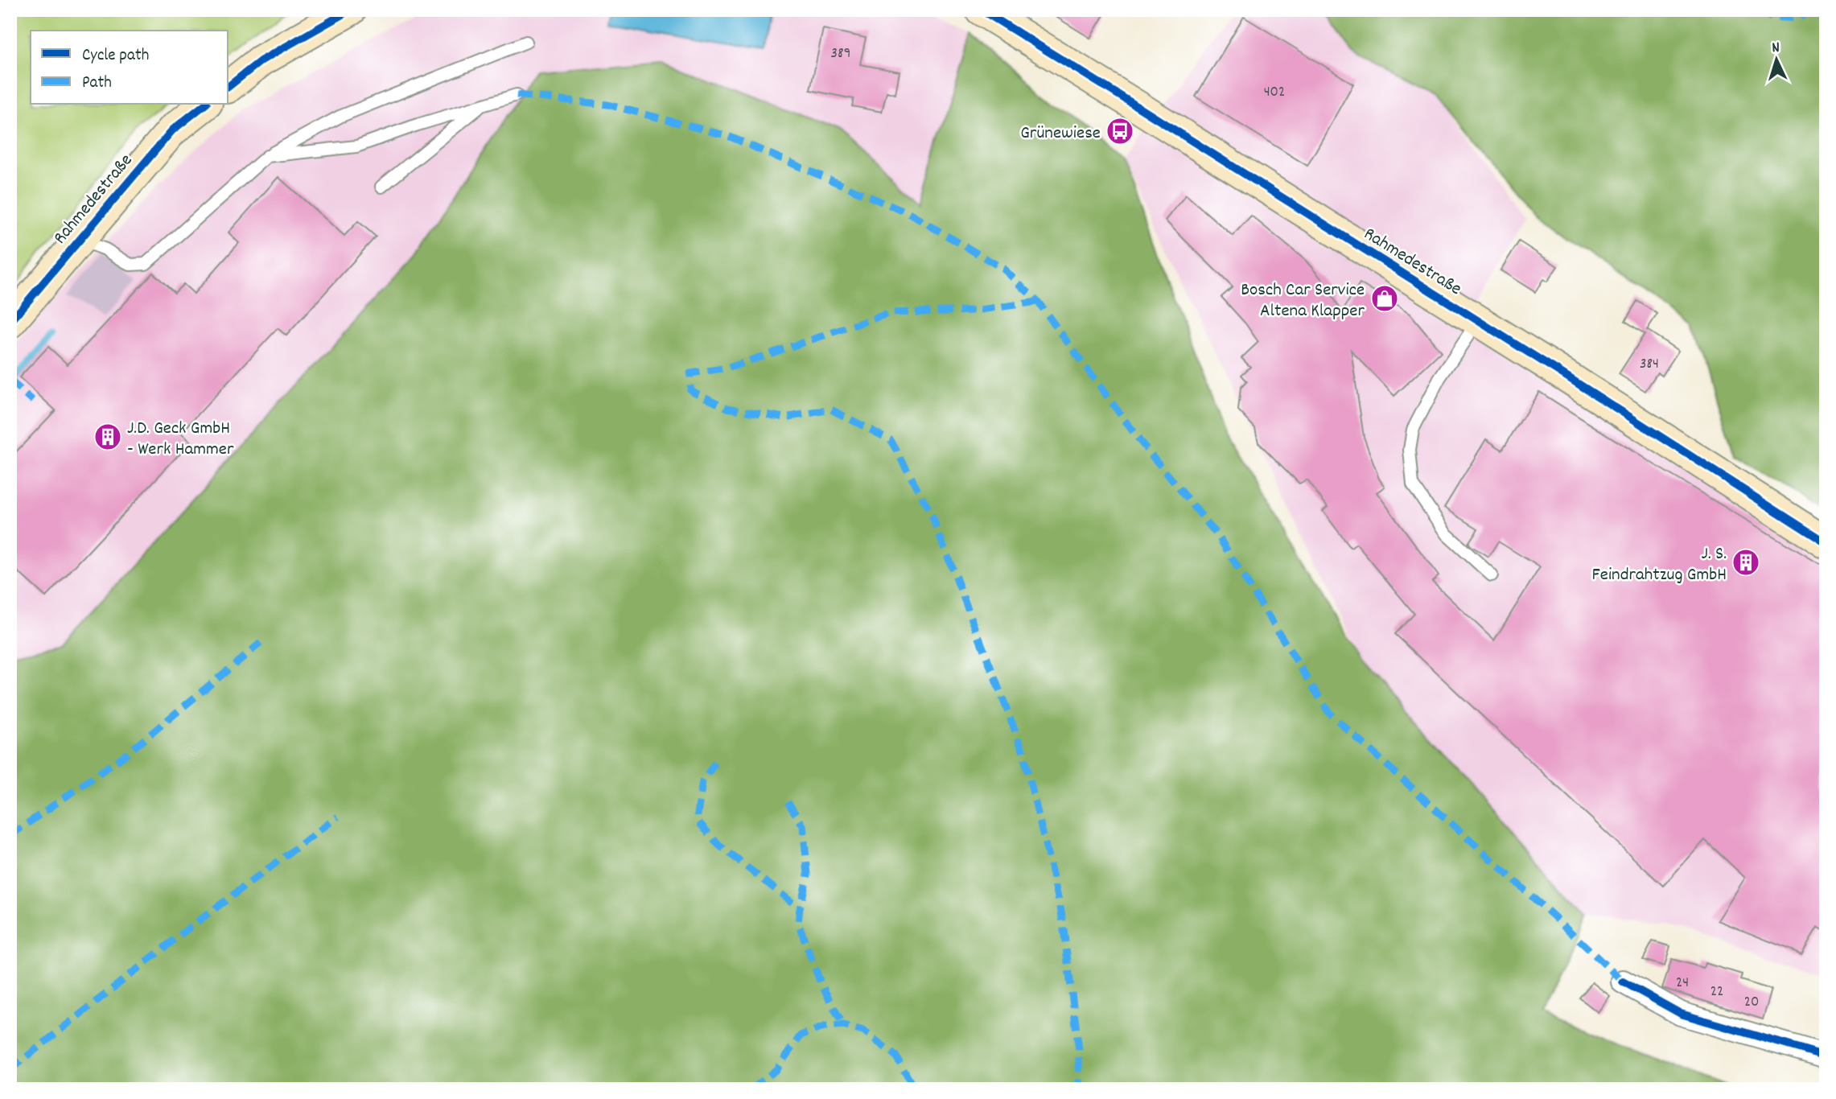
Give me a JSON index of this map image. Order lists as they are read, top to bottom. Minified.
{"streets":{"main road":["Rahmedestraße"]},"places":{"bus stop":["Grünewiese"],"shop":["Bosch Car Service Altena Klapper"],"building":["J.D. Geck GmbH - Werk Hammer","J. S. Feindrahtzug GmbH"]},"house_numbers":["389","402","384","24","22","20"],"legend":["Cycle path","Path"],"north":"top"}
